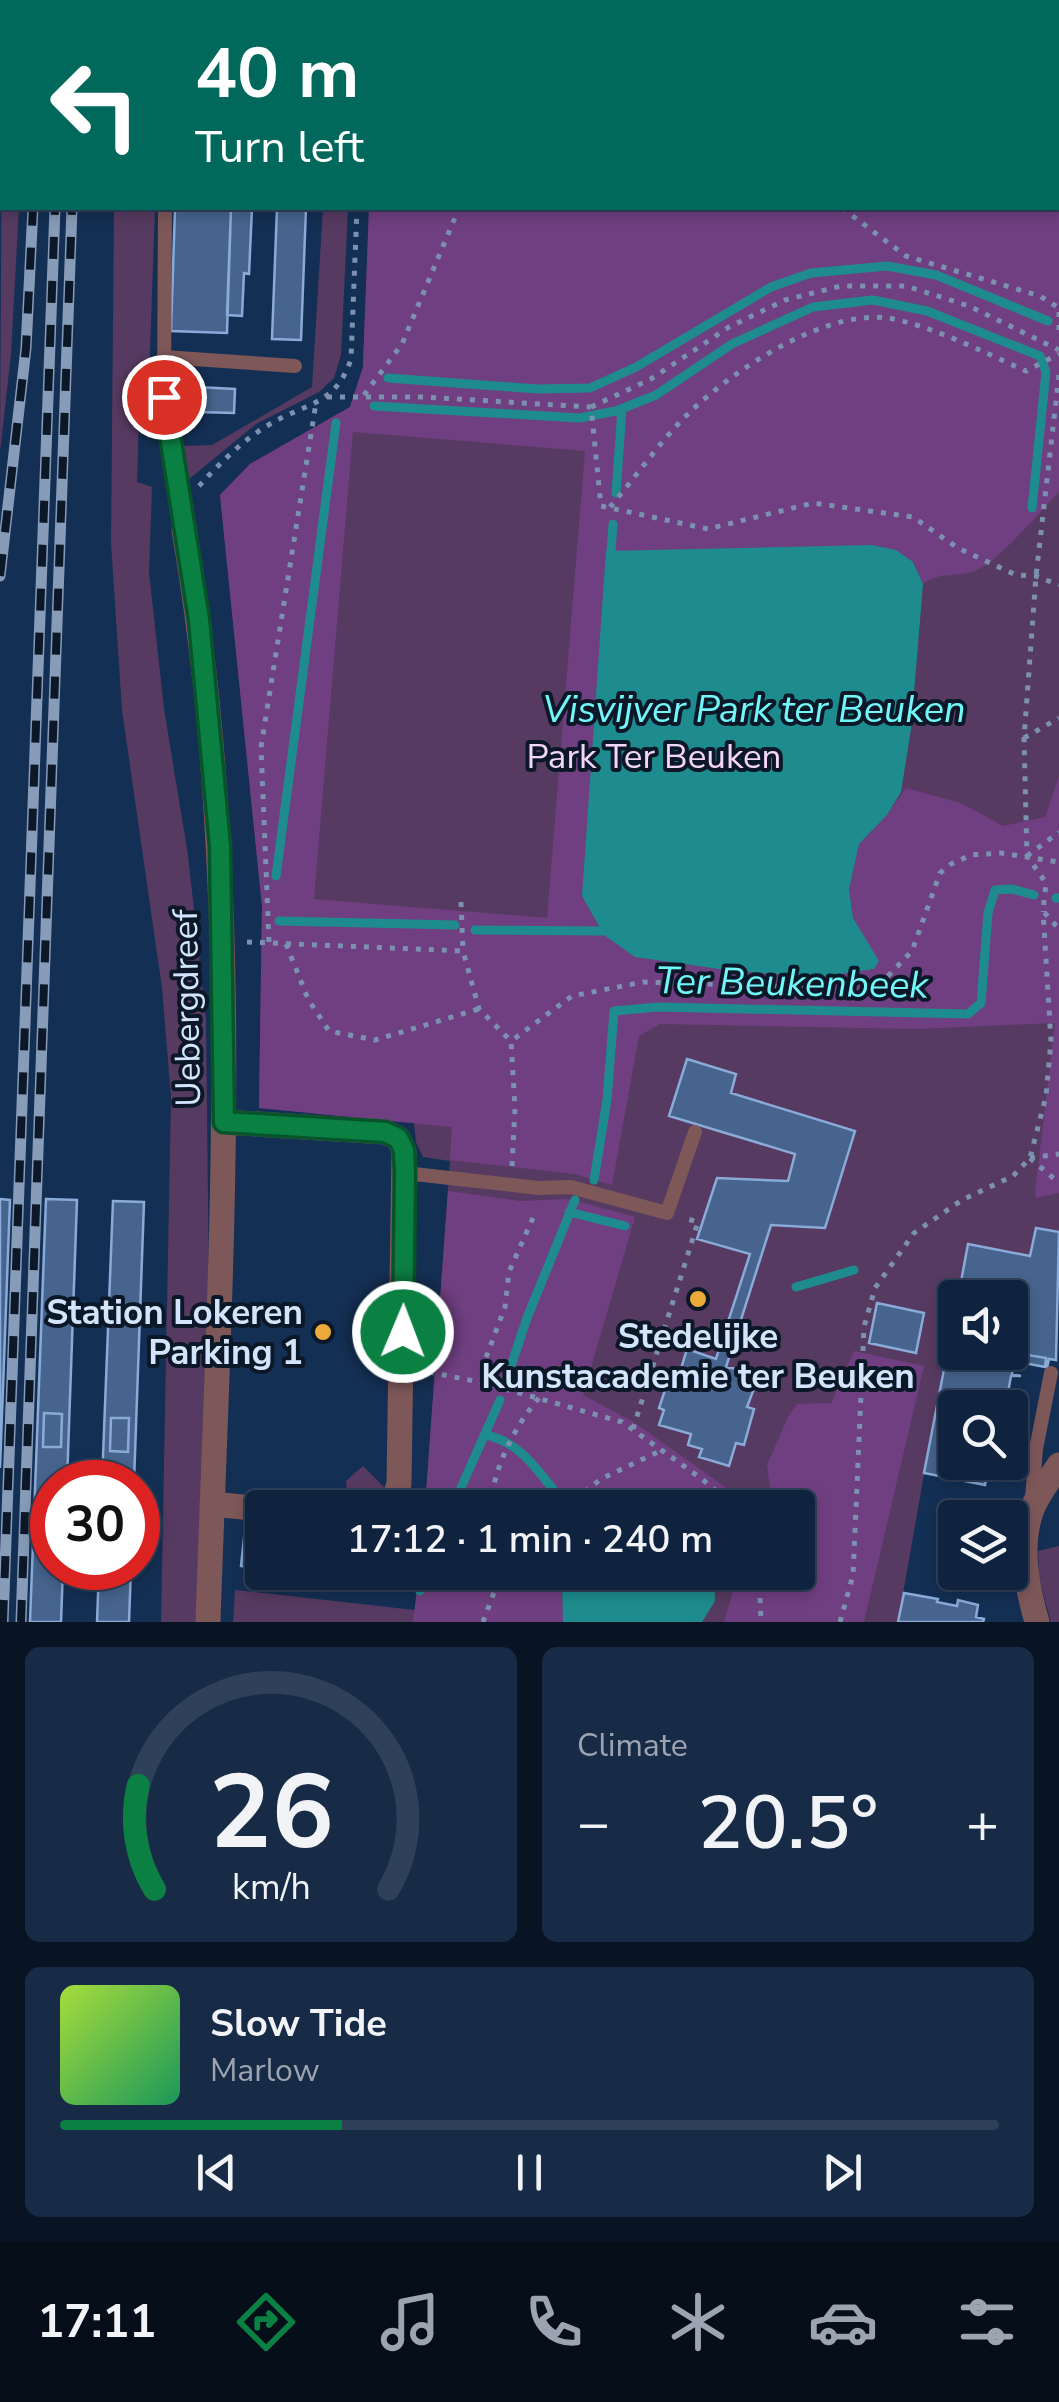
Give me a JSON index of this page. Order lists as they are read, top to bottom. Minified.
{"streets":{"street":["Uebergdreef"]},"water":["Visvijver Park ter Beuken","Ter Beukenbeek"],"parks":["Park Ter Beuken"],"places":["Stedelijke Kunstacademie ter Beuken","Station Lokeren Parking 1"],"page":{"turn":["40 m","Turn left"],"limit":"30","trip":"17:12 · 1 min · 240 m","tile":"Climate","heat":["−","20.5°","+"],"song":["Slow Tide","Marlow"],"tabs":"17:11","gauge":["26","km/h"]}}
